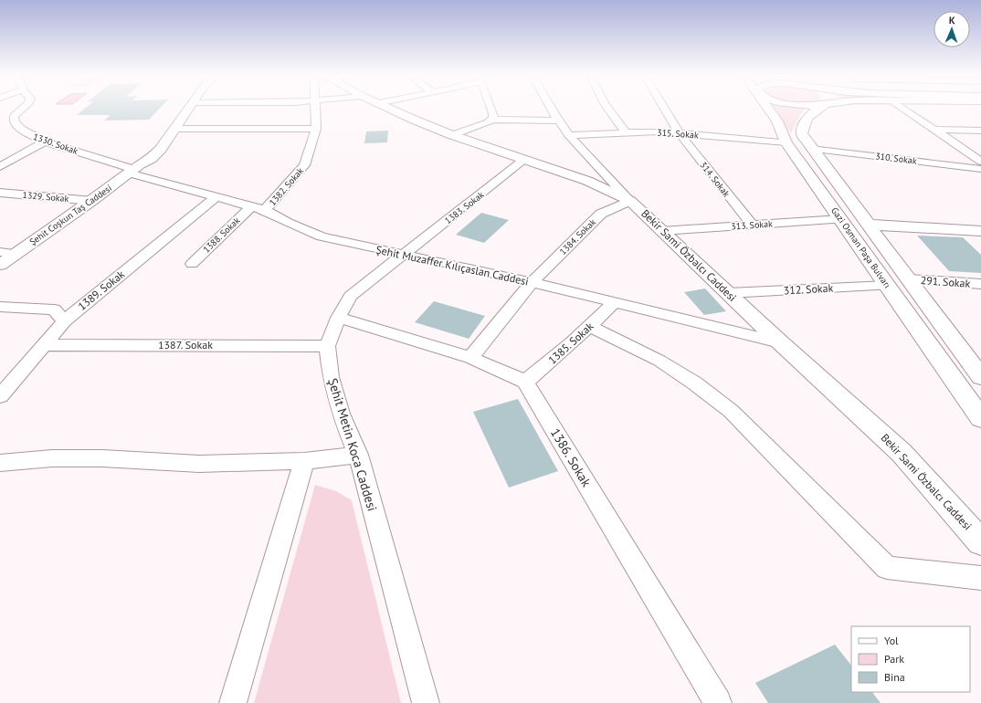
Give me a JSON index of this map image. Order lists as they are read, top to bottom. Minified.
{"streets":{"main road":["Şehit Coşkun Taş Caddesi","Gazi Osman Paşa Bulvarı","Bekir Sami Özbalcı Caddesi"],"street":["315. Sokak","1330. Sokak","310. Sokak","314. Sokak","1382. Sokak","1329. Sokak","1383. Sokak","313. Sokak","1388. Sokak","1384. Sokak","Şehit Muzaffer Kılıçaslan Caddesi","291. Sokak","312. Sokak","1389. Sokak","1385. Sokak","1387. Sokak","Şehit Metin Koca Caddesi","1386. Sokak"]},"crossings":[["315. Sokak","314. Sokak"],["315. Sokak","Gazi Osman Paşa Bulvarı"],["1330. Sokak","Şehit Coşkun Taş Caddesi"],["1330. Sokak","Şehit Muzaffer Kılıçaslan Caddesi"],["310. Sokak","Gazi Osman Paşa Bulvarı"],["314. Sokak","313. Sokak"],["1382. Sokak","Şehit Muzaffer Kılıçaslan Caddesi"],["1329. Sokak","Şehit Coşkun Taş Caddesi"],["1383. Sokak","Bekir Sami Özbalcı Caddesi"],["1383. Sokak","Şehit Muzaffer Kılıçaslan Caddesi"],["1383. Sokak","Şehit Metin Koca Caddesi"],["Şehit Coşkun Taş Caddesi","Şehit Muzaffer Kılıçaslan Caddesi"],["313. Sokak","Gazi Osman Paşa Bulvarı"],["313. Sokak","Bekir Sami Özbalcı Caddesi"],["1388. Sokak","Şehit Muzaffer Kılıçaslan Caddesi"],["1384. Sokak","Bekir Sami Özbalcı Caddesi"],["1384. Sokak","Şehit Muzaffer Kılıçaslan Caddesi"],["Gazi Osman Paşa Bulvarı","291. Sokak"],["Gazi Osman Paşa Bulvarı","312. Sokak"],["Bekir Sami Özbalcı Caddesi","Şehit Muzaffer Kılıçaslan Caddesi"],["Bekir Sami Özbalcı Caddesi","312. Sokak"],["Şehit Muzaffer Kılıçaslan Caddesi","1389. Sokak"],["Şehit Muzaffer Kılıçaslan Caddesi","1385. Sokak"],["Şehit Muzaffer Kılıçaslan Caddesi","Şehit Metin Koca Caddesi"],["1389. Sokak","1387. Sokak"],["1385. Sokak","1386. Sokak"],["1387. Sokak","Şehit Metin Koca Caddesi"]],"legend":["Yol","Park","Bina"],"north":"top"}
